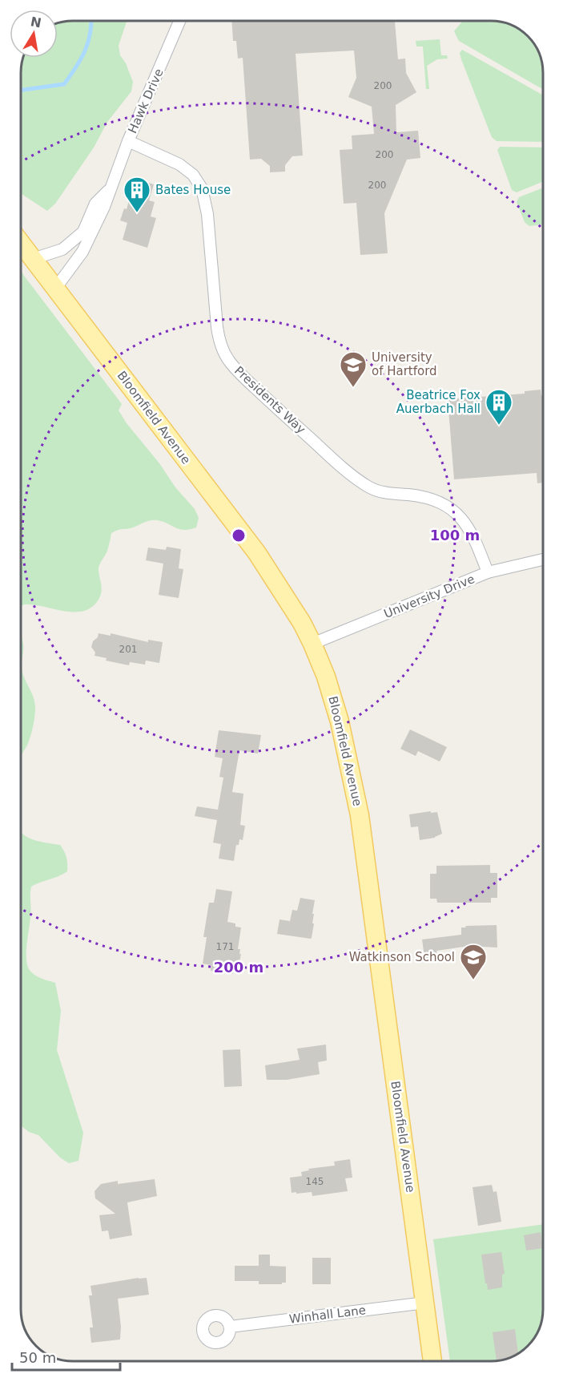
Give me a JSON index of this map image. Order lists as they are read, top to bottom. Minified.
{"streets":{"main road":["Bloomfield Avenue"],"street":["Hawk Drive","Presidents Way","University Drive","Winhall Lane"]},"crossings":[["Hawk Drive","Presidents Way"],["Hawk Drive","Bloomfield Avenue"],["Presidents Way","University Drive"],["Bloomfield Avenue","University Drive"],["Bloomfield Avenue","Winhall Lane"]],"places":{"building":["Bates House","Beatrice Fox Auerbach Hall"],"school or university":["University of Hartford","Watkinson School"]},"house_numbers":["200","200","200","201","171","145"],"scale_bar":"50 m","north":"top","rings":["100 m","200 m"]}
